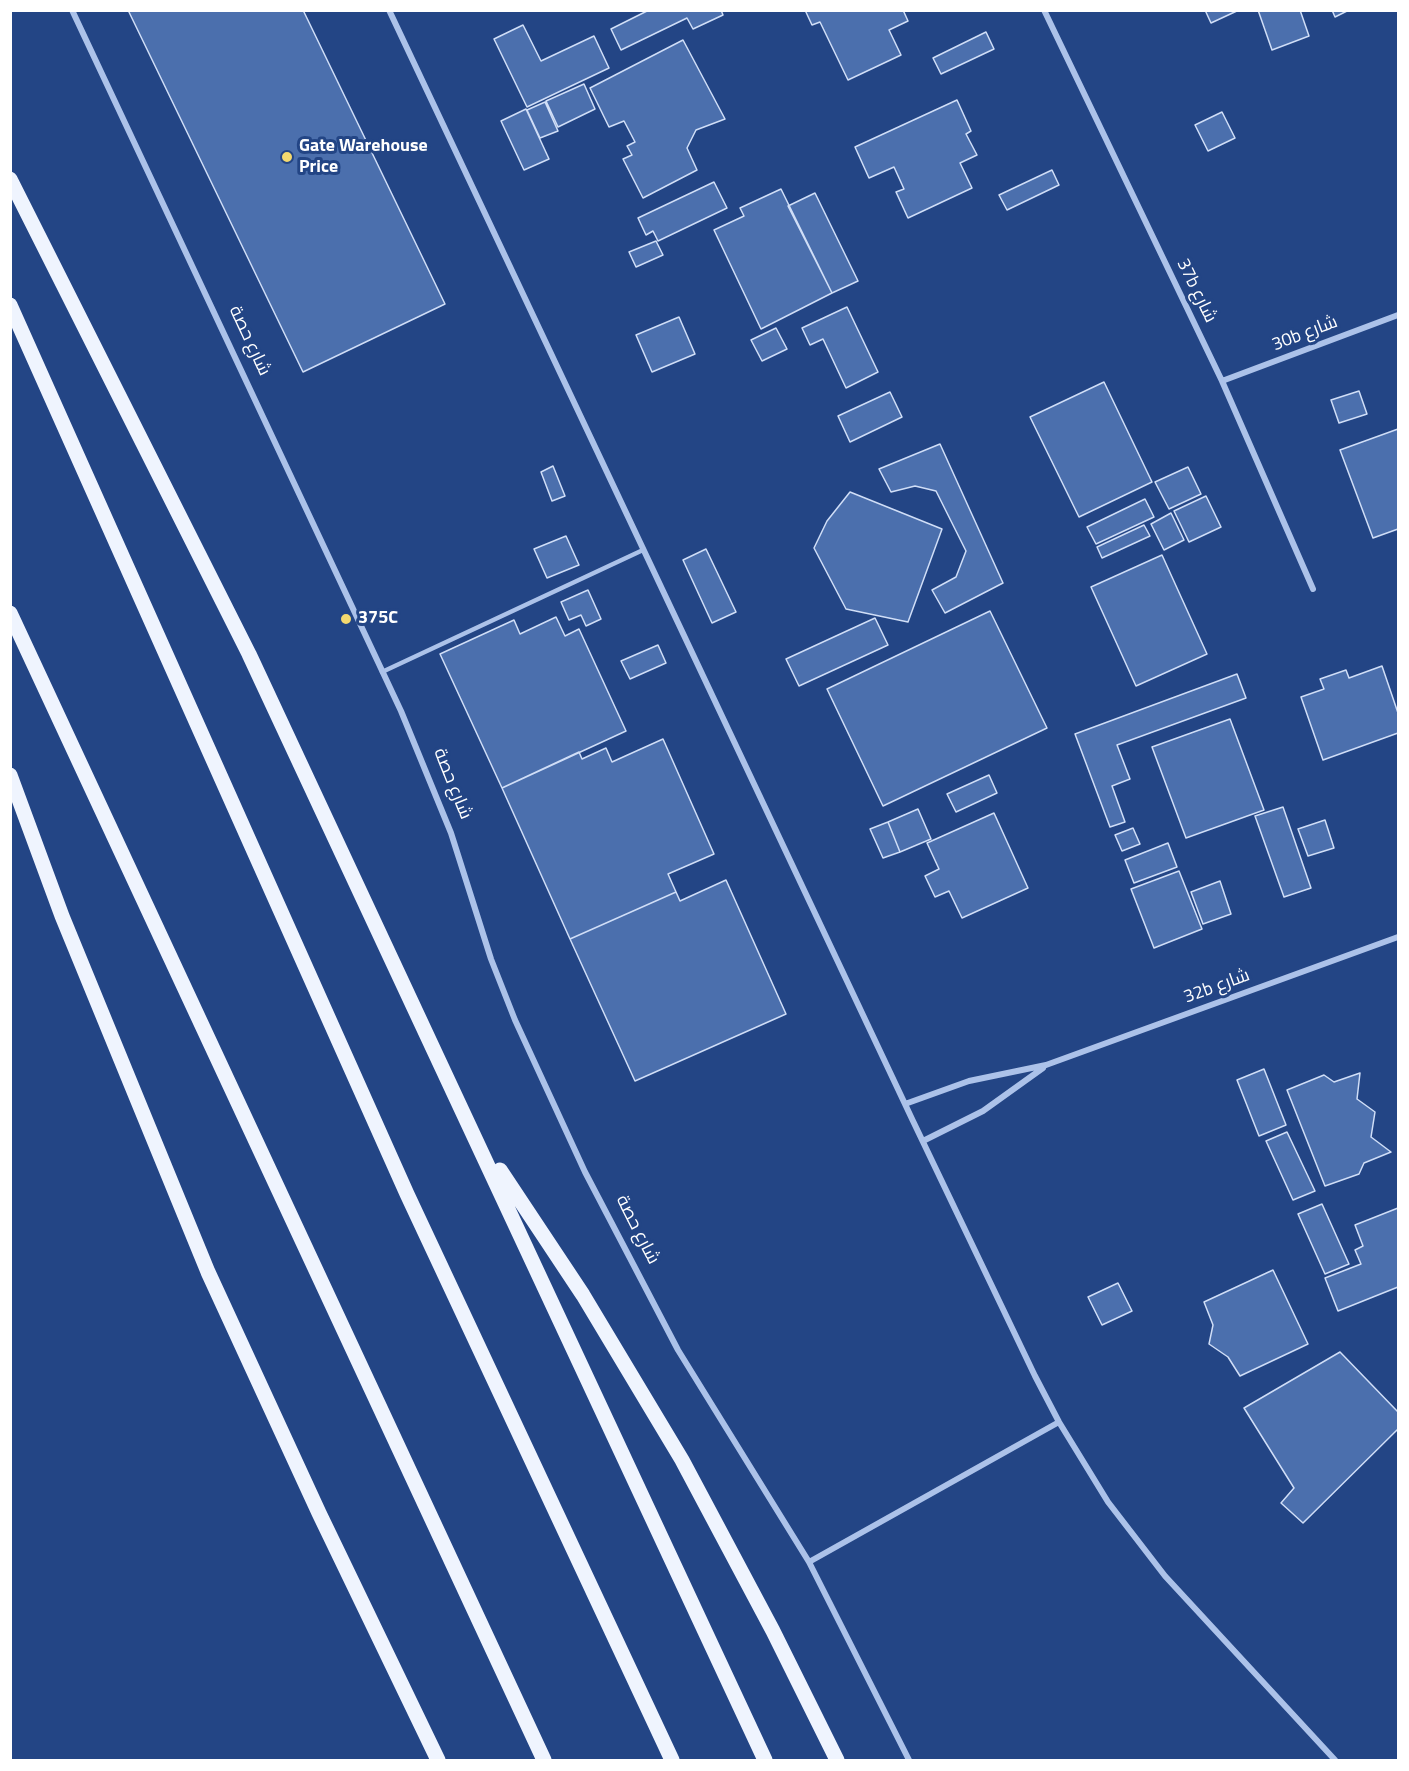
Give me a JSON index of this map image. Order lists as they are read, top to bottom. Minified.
{"streets":{"street":["37b شارع","30b شارع","شارع حصة","32b شارع"]},"crossings":[["37b شارع","30b شارع"]],"places":["Gate Warehouse Price","375C"]}
